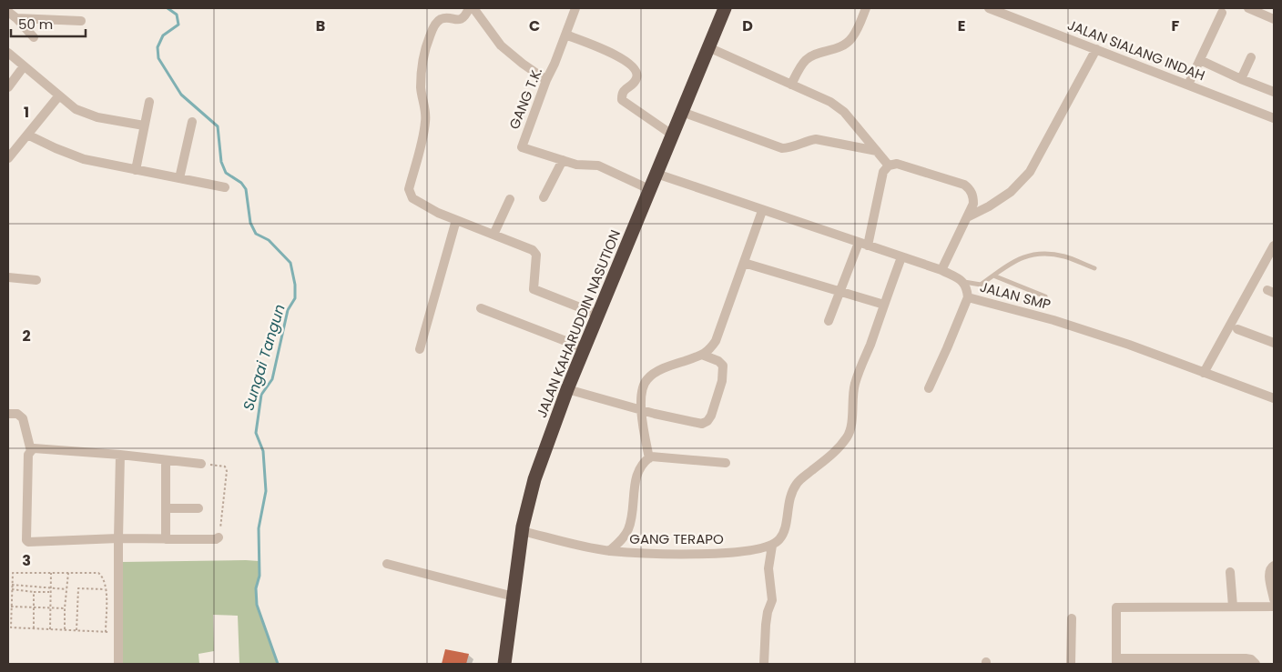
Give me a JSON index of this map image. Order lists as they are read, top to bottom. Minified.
{"streets":{"highway":["JALAN KAHARUDDIN NASUTION"],"street":["JALAN SIALANG INDAH","GANG T.K.","JALAN SMP","GANG TERAPO"]},"crossings":[["GANG T.K.","JALAN KAHARUDDIN NASUTION"],["JALAN SMP","JALAN KAHARUDDIN NASUTION"],["JALAN KAHARUDDIN NASUTION","GANG TERAPO"]],"water":["Sungai Tangun"],"scale_bar":"50 m","grid":{"columns":["B","C","D","E","F"],"rows":["1","2","3"]}}
